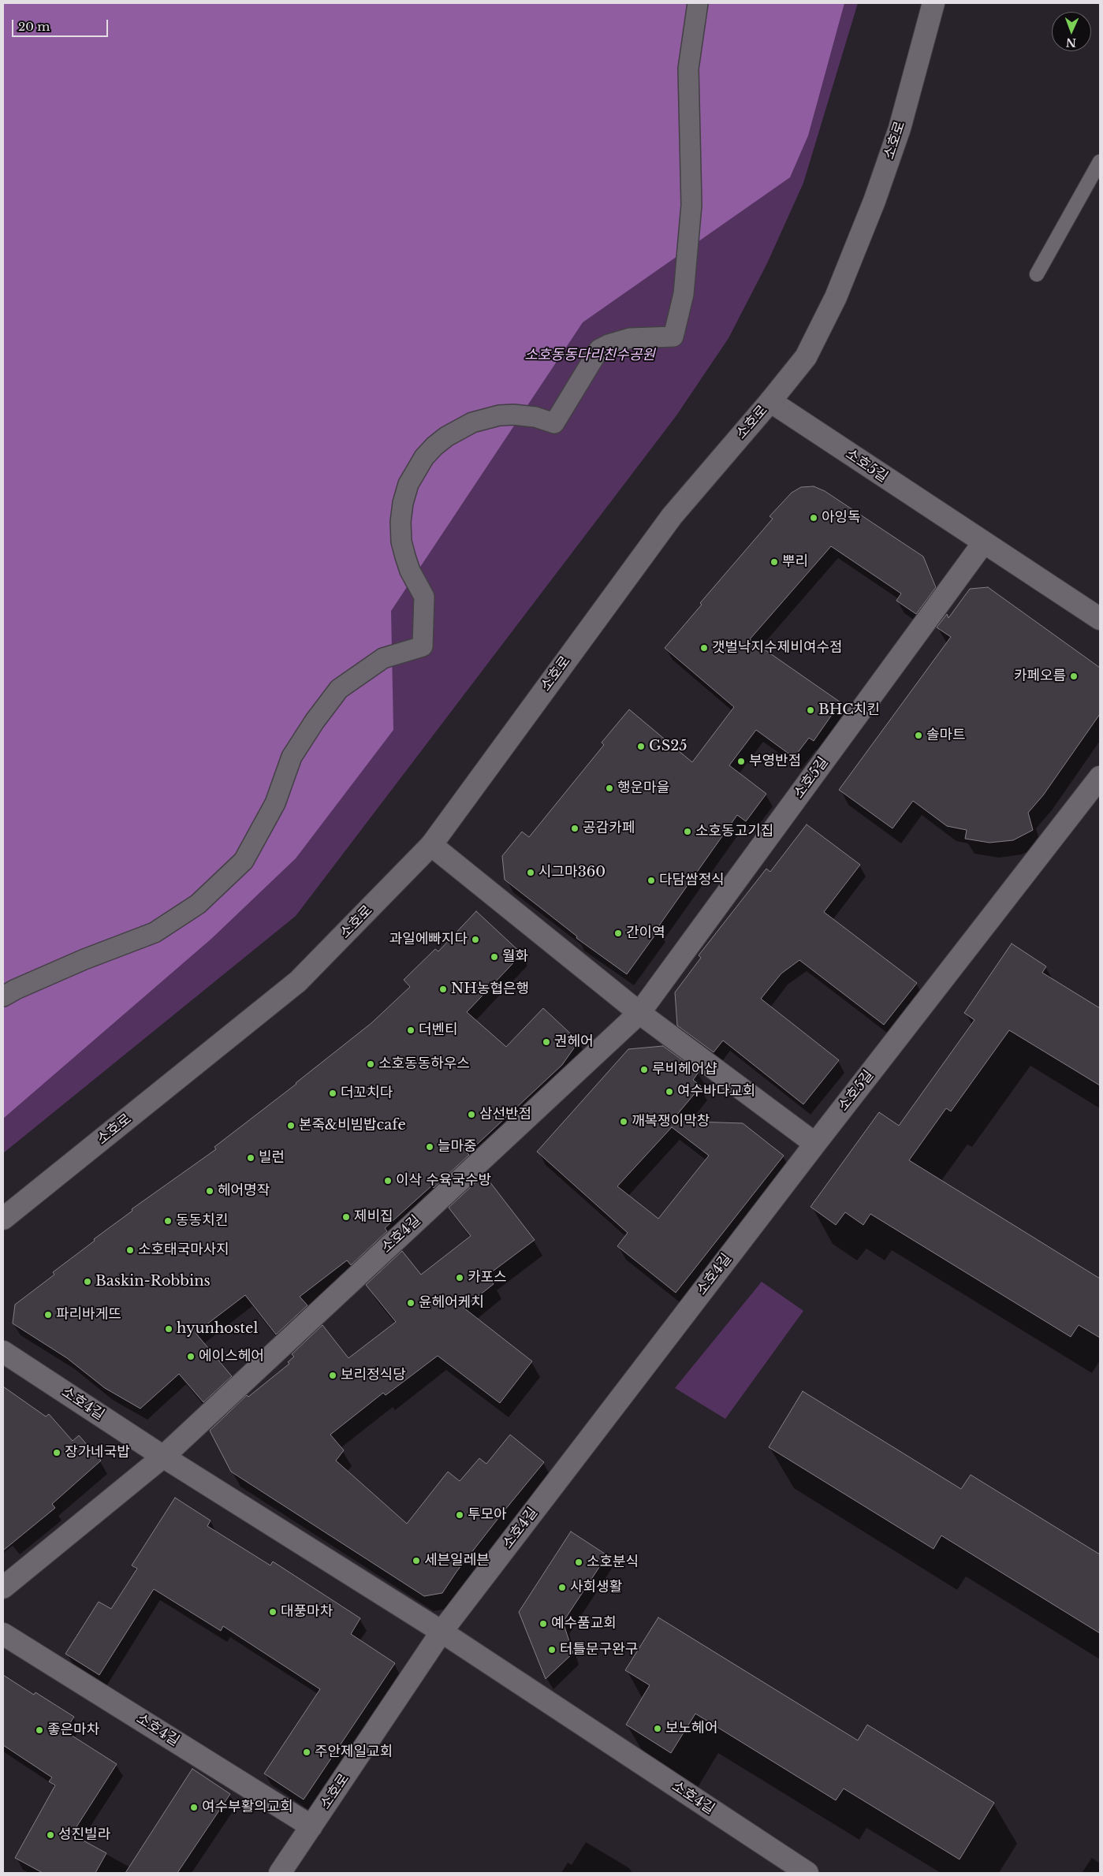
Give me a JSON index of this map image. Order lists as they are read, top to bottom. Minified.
{"streets":{"street":["소호로","소호5길","소호4길"]},"crossings":[["소호로","소호5길"],["소호로","소호4길"],["소호5길","소호4길"]],"parks":["소호동동다리친수공원"],"places":["아잉독","뿌리","갯벌낙지수제비여수점","카페오름","BHC치킨","솔마트","GS25","부영반점","행운마을","공감카페","소호동고기집","시그마360","다담쌈정식","간이역","과일에빠지다","월화","NH농협은행","더벤티","권헤어","소호동동하우스","루비헤어샵","여수바다교회","더꼬치다","삼선반점","깨복쟁이막창","본죽&비빔밥cafe","늘마중","빌런","이삭 수육국수방","헤어명작","제비집","동동치킨","소호태국마사지","카포스","Baskin-Robbins","윤헤어케치","파리바게뜨","hyunhostel","에이스헤어","보리정식당","장가네국밥","투모아","세븐일레븐","소호분식","사회생활","대풍마차","예수품교회","터틀문구완구","보노헤어","좋은마차","주안제일교회","여수부활의교회","성진빌라"],"scale_bar":"20 m","north":"bottom"}
